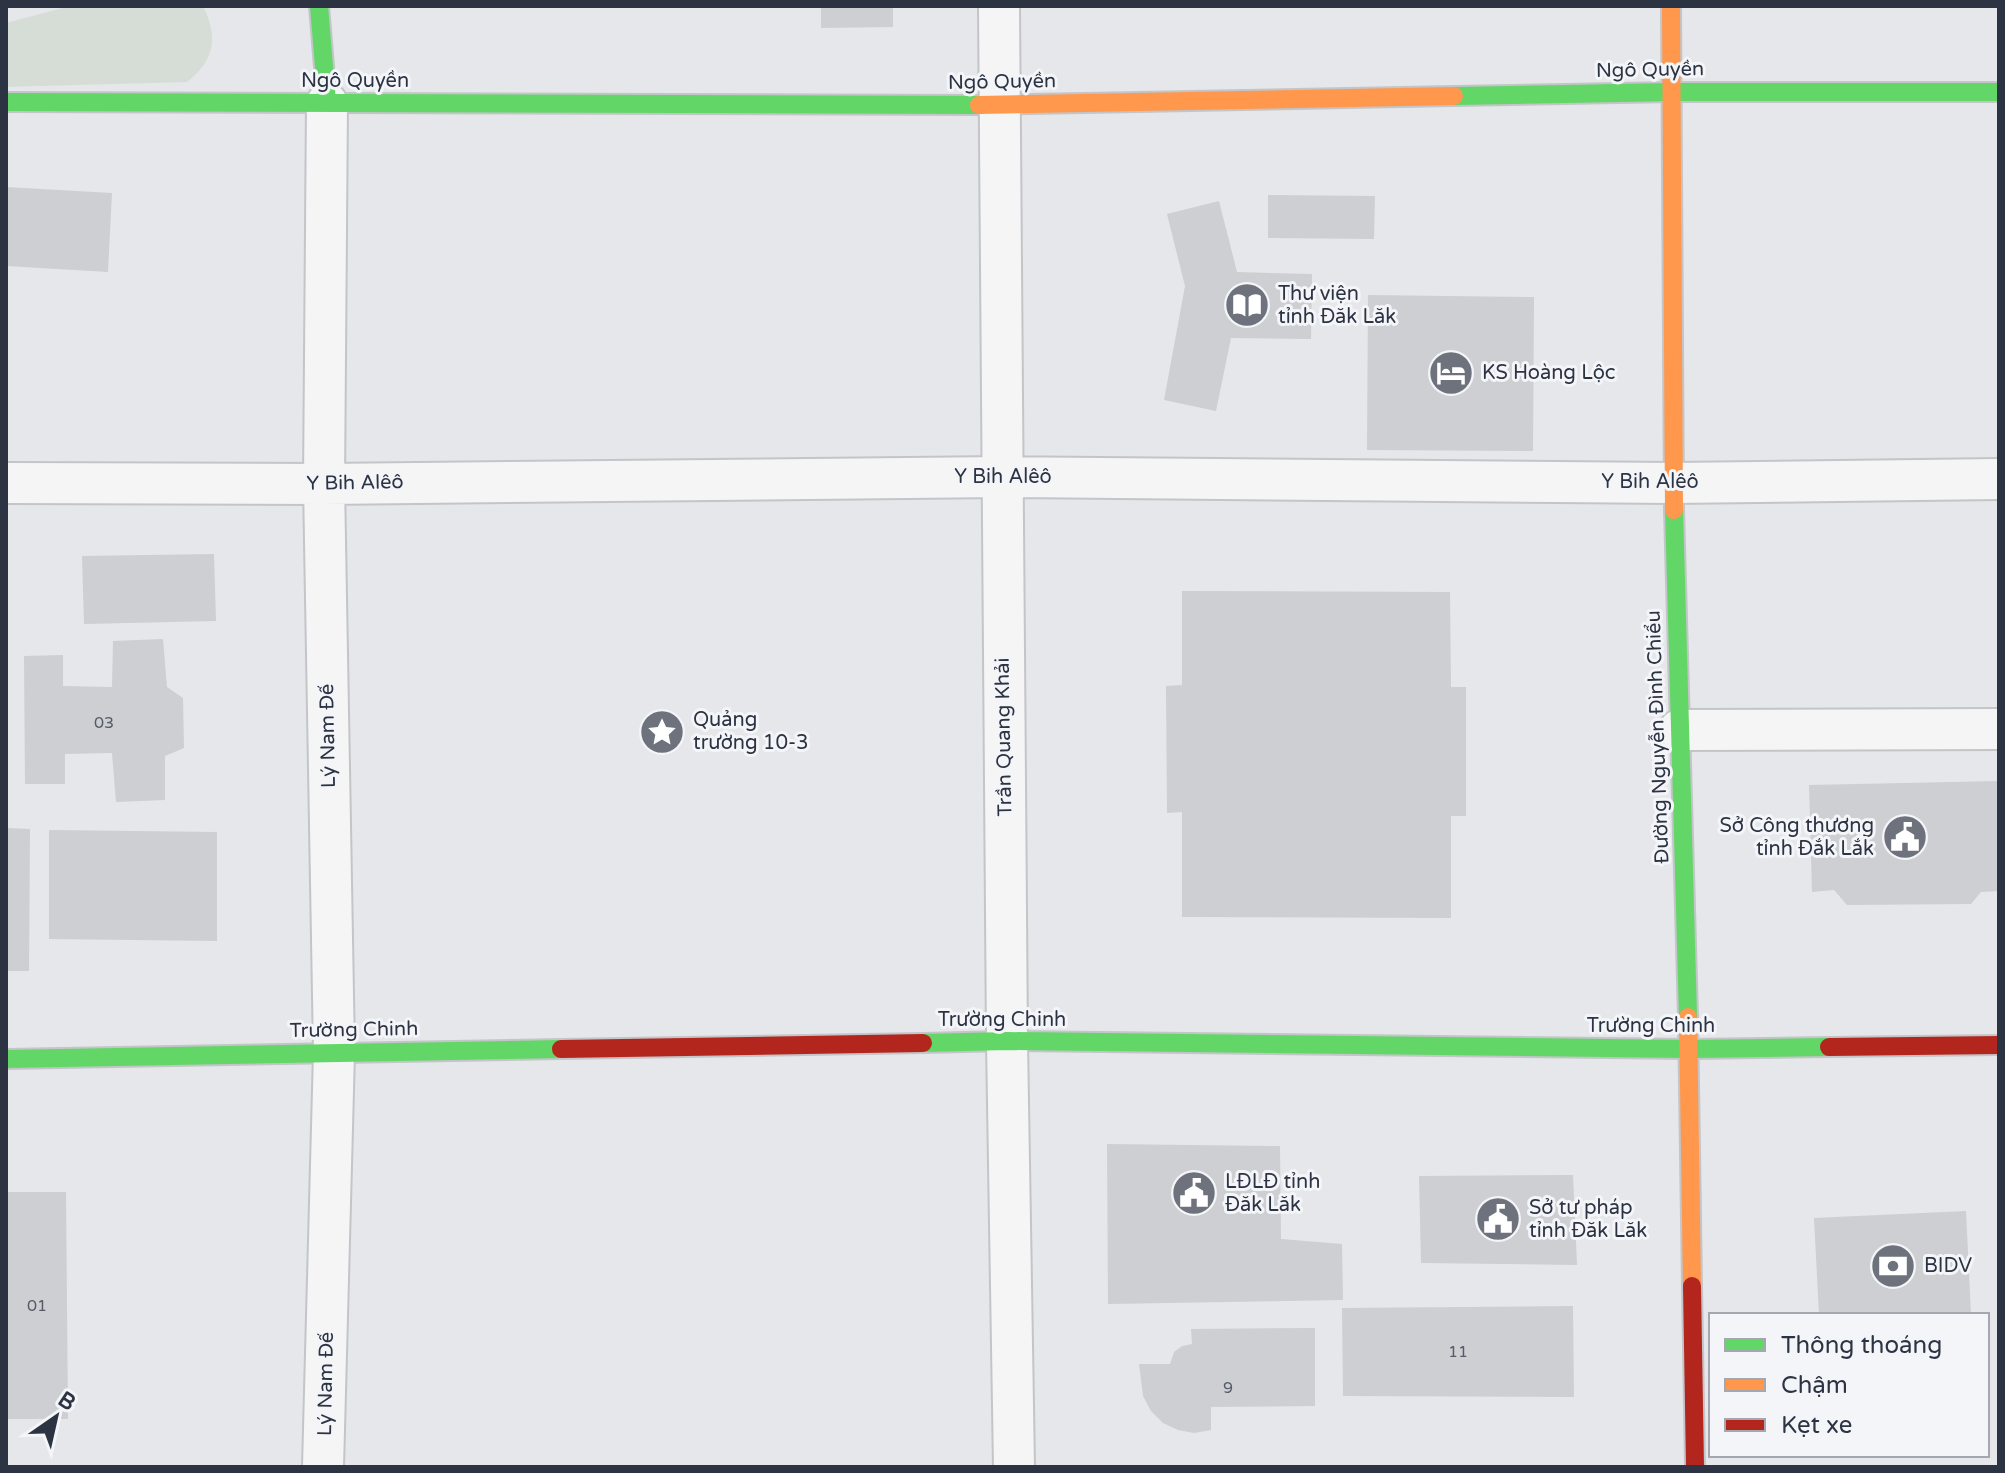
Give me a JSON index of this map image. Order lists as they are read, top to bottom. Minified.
{"streets":{"street":["Ngô Quyền","Y Bih Alêô","Lý Nam Đế","Trần Quang Khải","Đường Nguyễn Đình Chiểu","Trường Chinh"]},"crossings":[["Ngô Quyền","Lý Nam Đế"],["Ngô Quyền","Trần Quang Khải"],["Ngô Quyền","Đường Nguyễn Đình Chiểu"],["Y Bih Alêô","Lý Nam Đế"],["Y Bih Alêô","Trần Quang Khải"],["Y Bih Alêô","Đường Nguyễn Đình Chiểu"],["Lý Nam Đế","Trường Chinh"],["Trần Quang Khải","Trường Chinh"],["Đường Nguyễn Đình Chiểu","Trường Chinh"]],"places":{"library":["Thư viện tỉnh Đăk Lăk"],"hotel":["KS Hoàng Lộc"],"place":["Quảng trường 10-3"],"public building":["Sở Công thương tỉnh Đắk Lắk","LĐLĐ tỉnh Đăk Lăk","Sở tư pháp tỉnh Đăk Lăk"],"bank":["BIDV"]},"house_numbers":["03","01","11","9"],"legend":["Thông thoáng","Chậm","Kẹt xe"],"north":"top right"}
